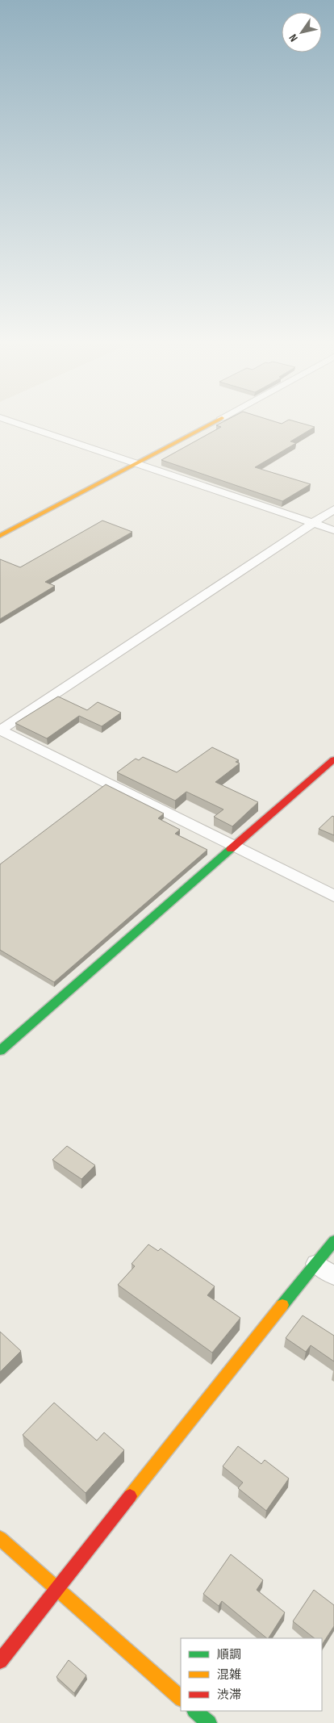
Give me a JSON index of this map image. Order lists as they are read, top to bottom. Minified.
{"legend":["順調","混雑","渋滞"],"north":"bottom left"}
